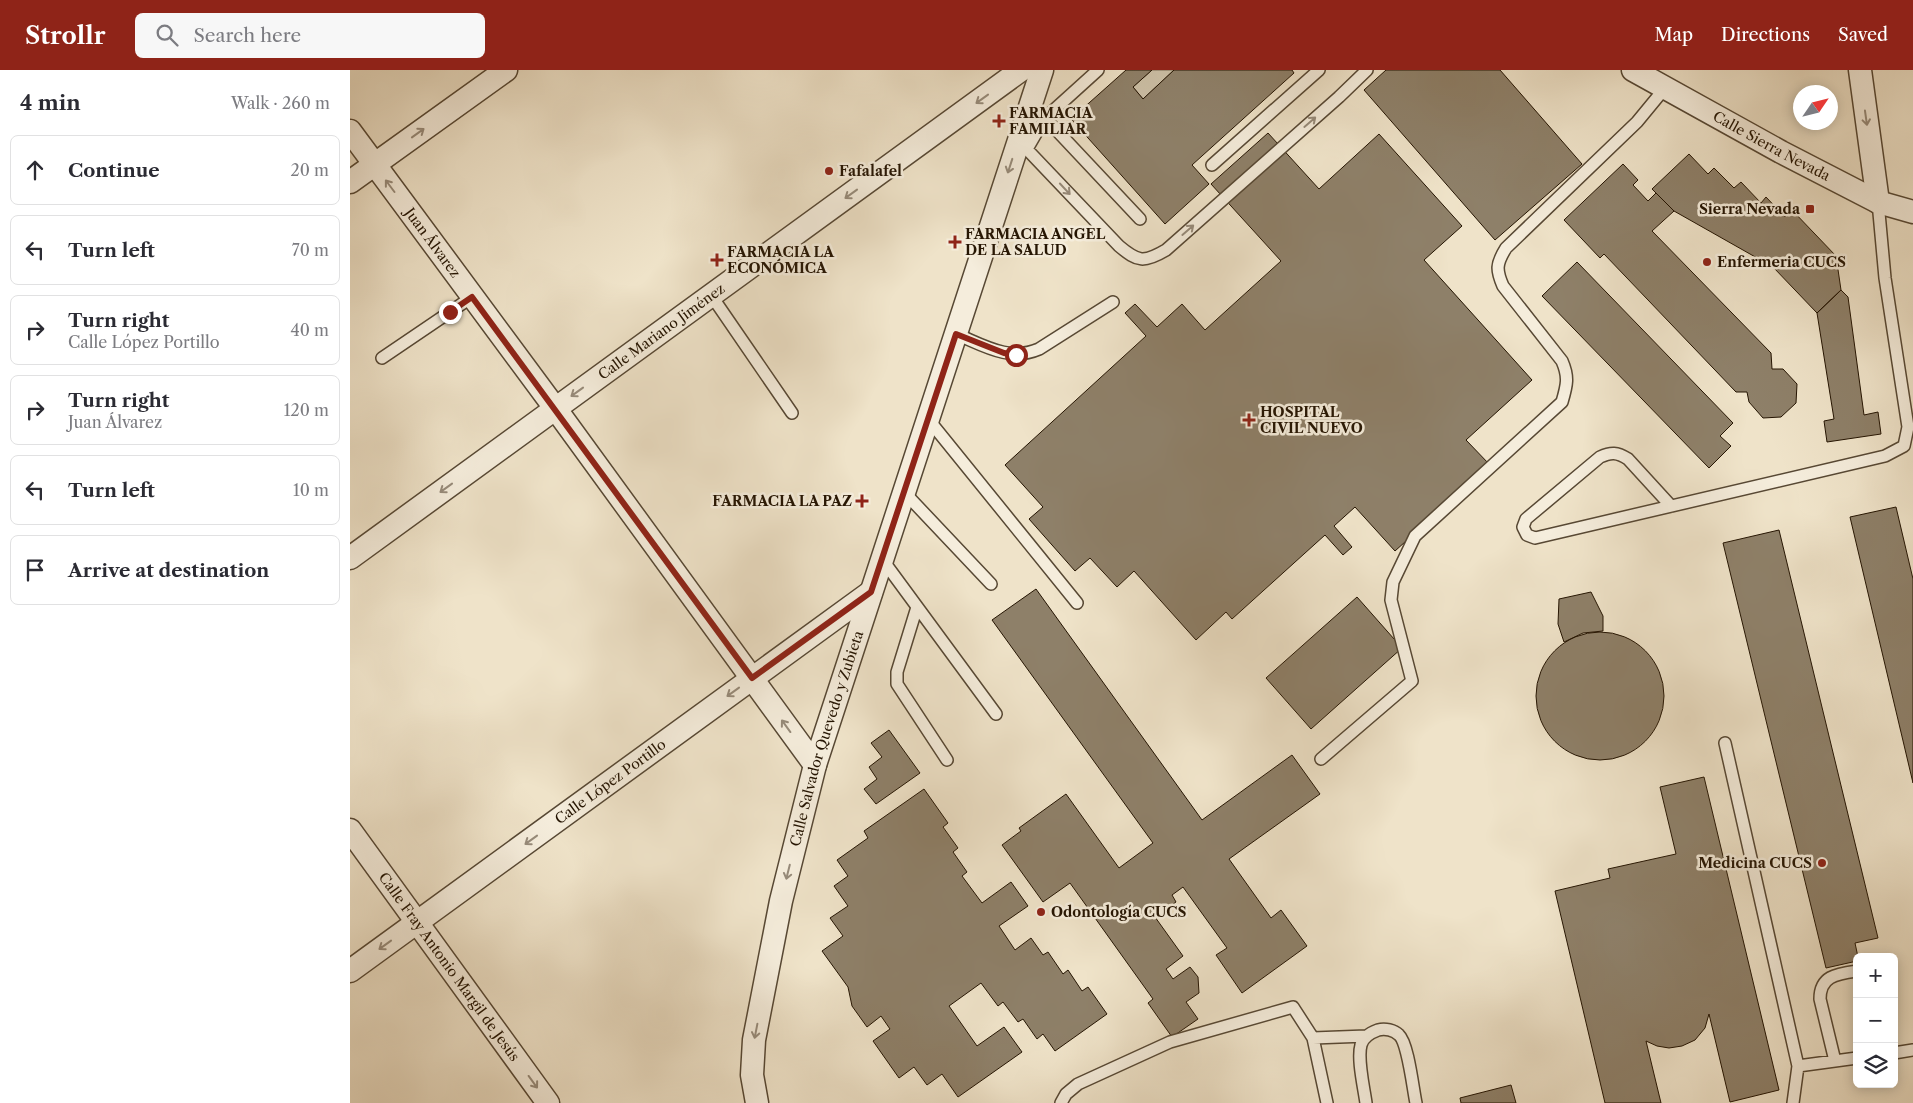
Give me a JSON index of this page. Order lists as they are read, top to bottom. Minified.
{"streets":{"street":["Calle Sierra Nevada","Juan Álvarez","Calle Mariano Jiménez","Calle Salvador Quevedo y Zubieta","Calle López Portillo","Calle Fray Antonio Margil de Jesús"]},"crossings":[["Juan Álvarez","Calle Mariano Jiménez"],["Juan Álvarez","Calle Salvador Quevedo y Zubieta"],["Juan Álvarez","Calle López Portillo"],["Calle Salvador Quevedo y Zubieta","Calle López Portillo"],["Calle López Portillo","Calle Fray Antonio Margil de Jesús"]],"one_way":["Calle Mariano Jiménez","Calle Salvador Quevedo y Zubieta","Calle López Portillo","Calle Fray Antonio Margil de Jesús"],"places":{"health":["FARMACIA FAMILIAR","FARMACIA ANGEL DE LA SALUD","FARMACIA LA ECONÓMICA","HOSPITAL CIVIL NUEVO","FARMACIA LA PAZ"],"other":["Fafalafel","Enfermeria CUCS","Medicina CUCS","Odontología CUCS"],"transit":["Sierra Nevada"]},"north":"top right","page":{"header":"Strollr","search":"Search here","nav":["Map","Directions","Saved"],"heading":["4 min","Walk · 260 m"],"list":[["Continue","20 m"],["Turn left","70 m"],["Turn right","Calle López Portillo","40 m"],["Turn right","Juan Álvarez","120 m"],["Turn left","10 m"],"Arrive at destination"],"map_buttons":["+","−"]}}
